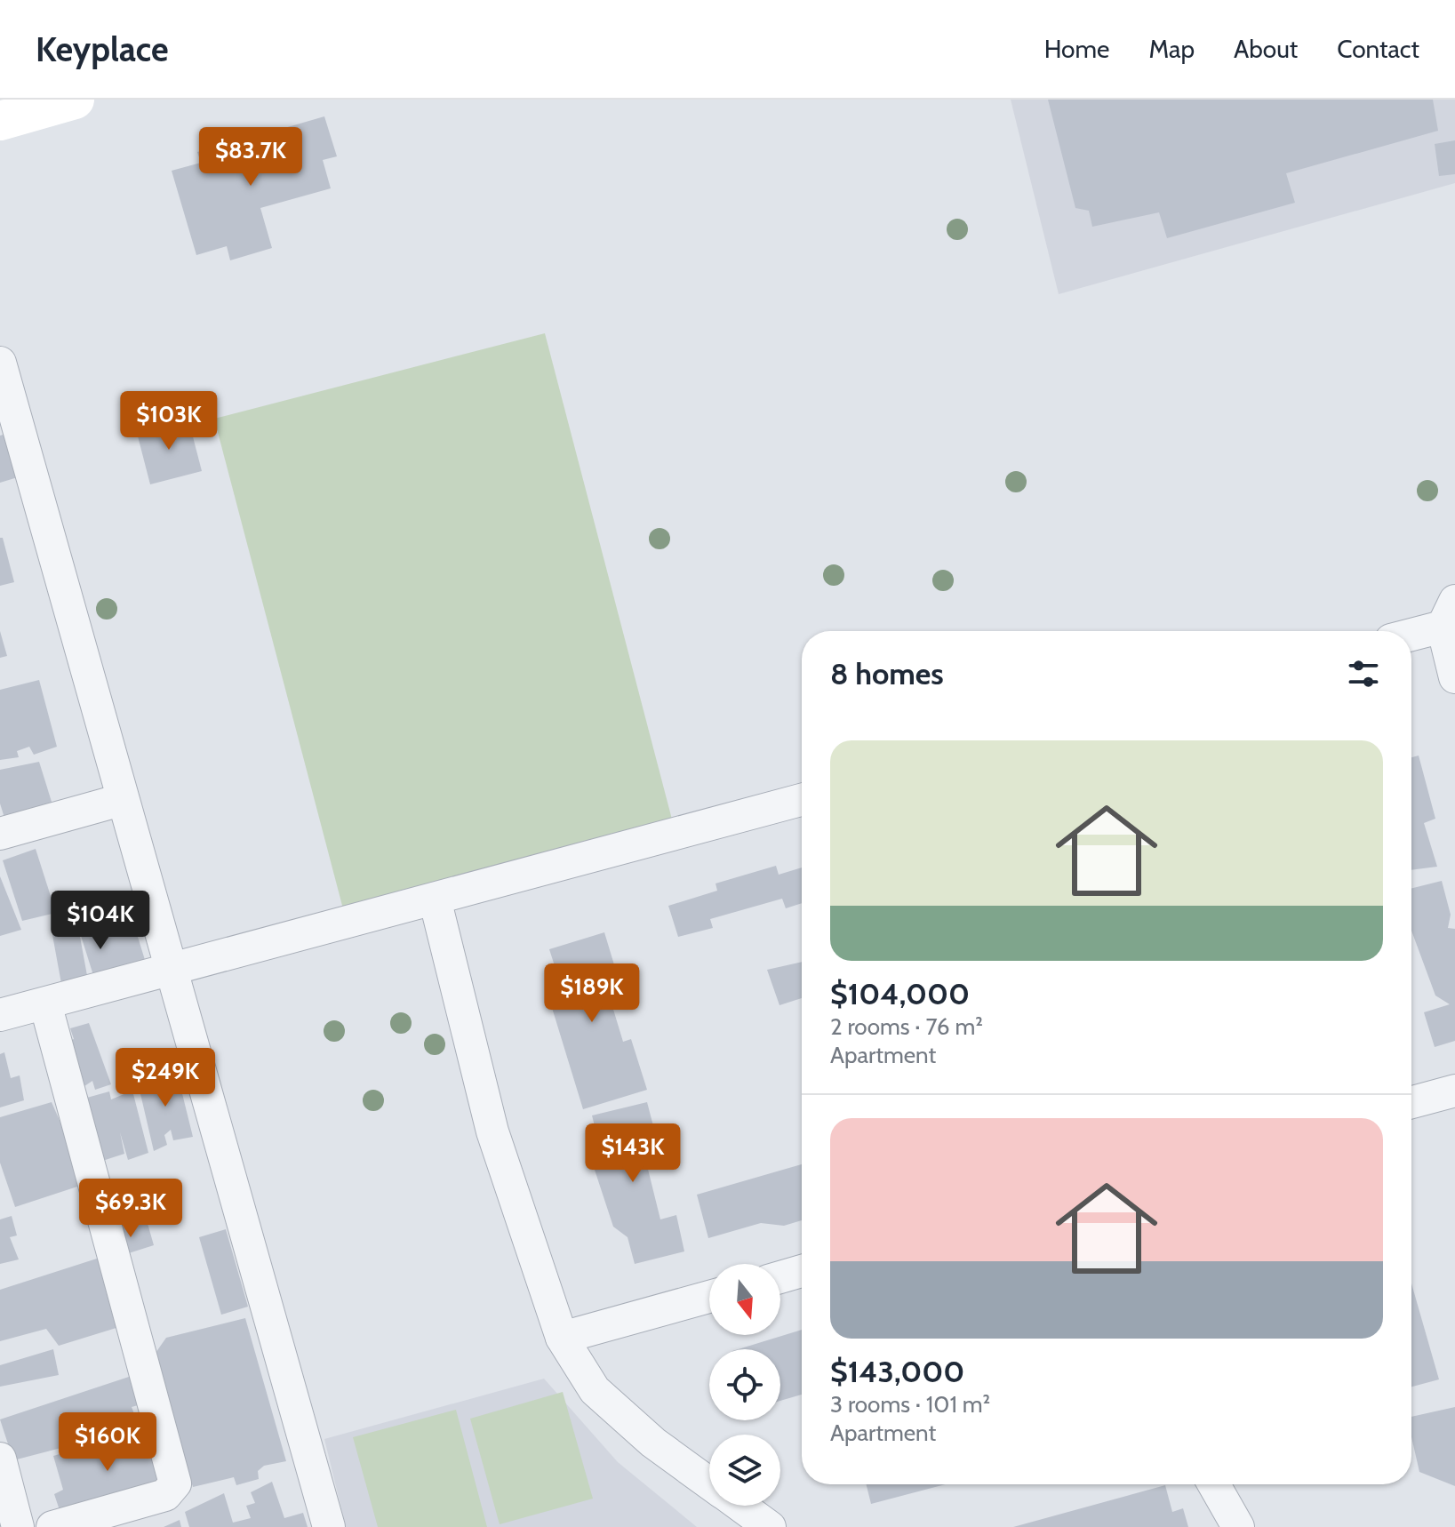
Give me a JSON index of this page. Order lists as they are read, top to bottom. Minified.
{"north":"bottom","page":{"header":"Keyplace","nav":["Home","Map","About","Contact"],"price":["$83.7K","$103K","$104K","$189K","$249K","$143K","$69.3K","$160K"],"heading":"8 homes","list":[{"name":"$104,000","note":"2 rooms · 76 m² · Apartment"},{"name":"$143,000","note":"3 rooms · 101 m² · Apartment"}]}}
